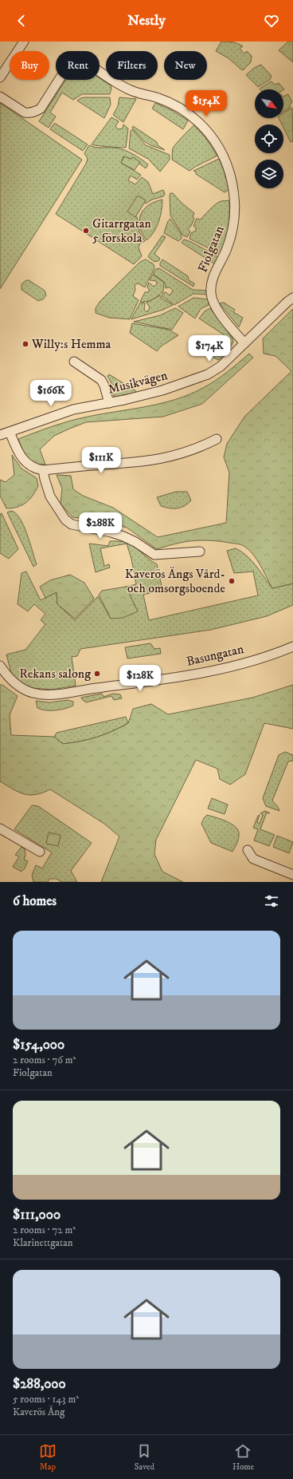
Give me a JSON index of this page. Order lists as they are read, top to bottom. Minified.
{"streets":{"street":["Fiolgatan","Musikvägen","Basungatan"]},"crossings":[["Fiolgatan","Musikvägen"]],"places":["Gitarrgatan 5 förskola","Willy:s Hemma","Kaverös Ängs Vård- och omsorgsboende","Rekans salong"],"north":"bottom right","page":{"header":"Nestly","chip":["Buy","Rent","Filters","New"],"price":["$154K","$174K","$166K","$111K","$288K","$128K"],"heading":"6 homes","list":[{"name":"$154,000","note":"2 rooms · 76 m² · Fiolgatan"},{"name":"$111,000","note":"2 rooms · 72 m² · Klarinettgatan"},{"name":"$288,000","note":"5 rooms · 143 m² · Kaverös Äng"}],"tabs":["Map","Saved","Home"]}}
